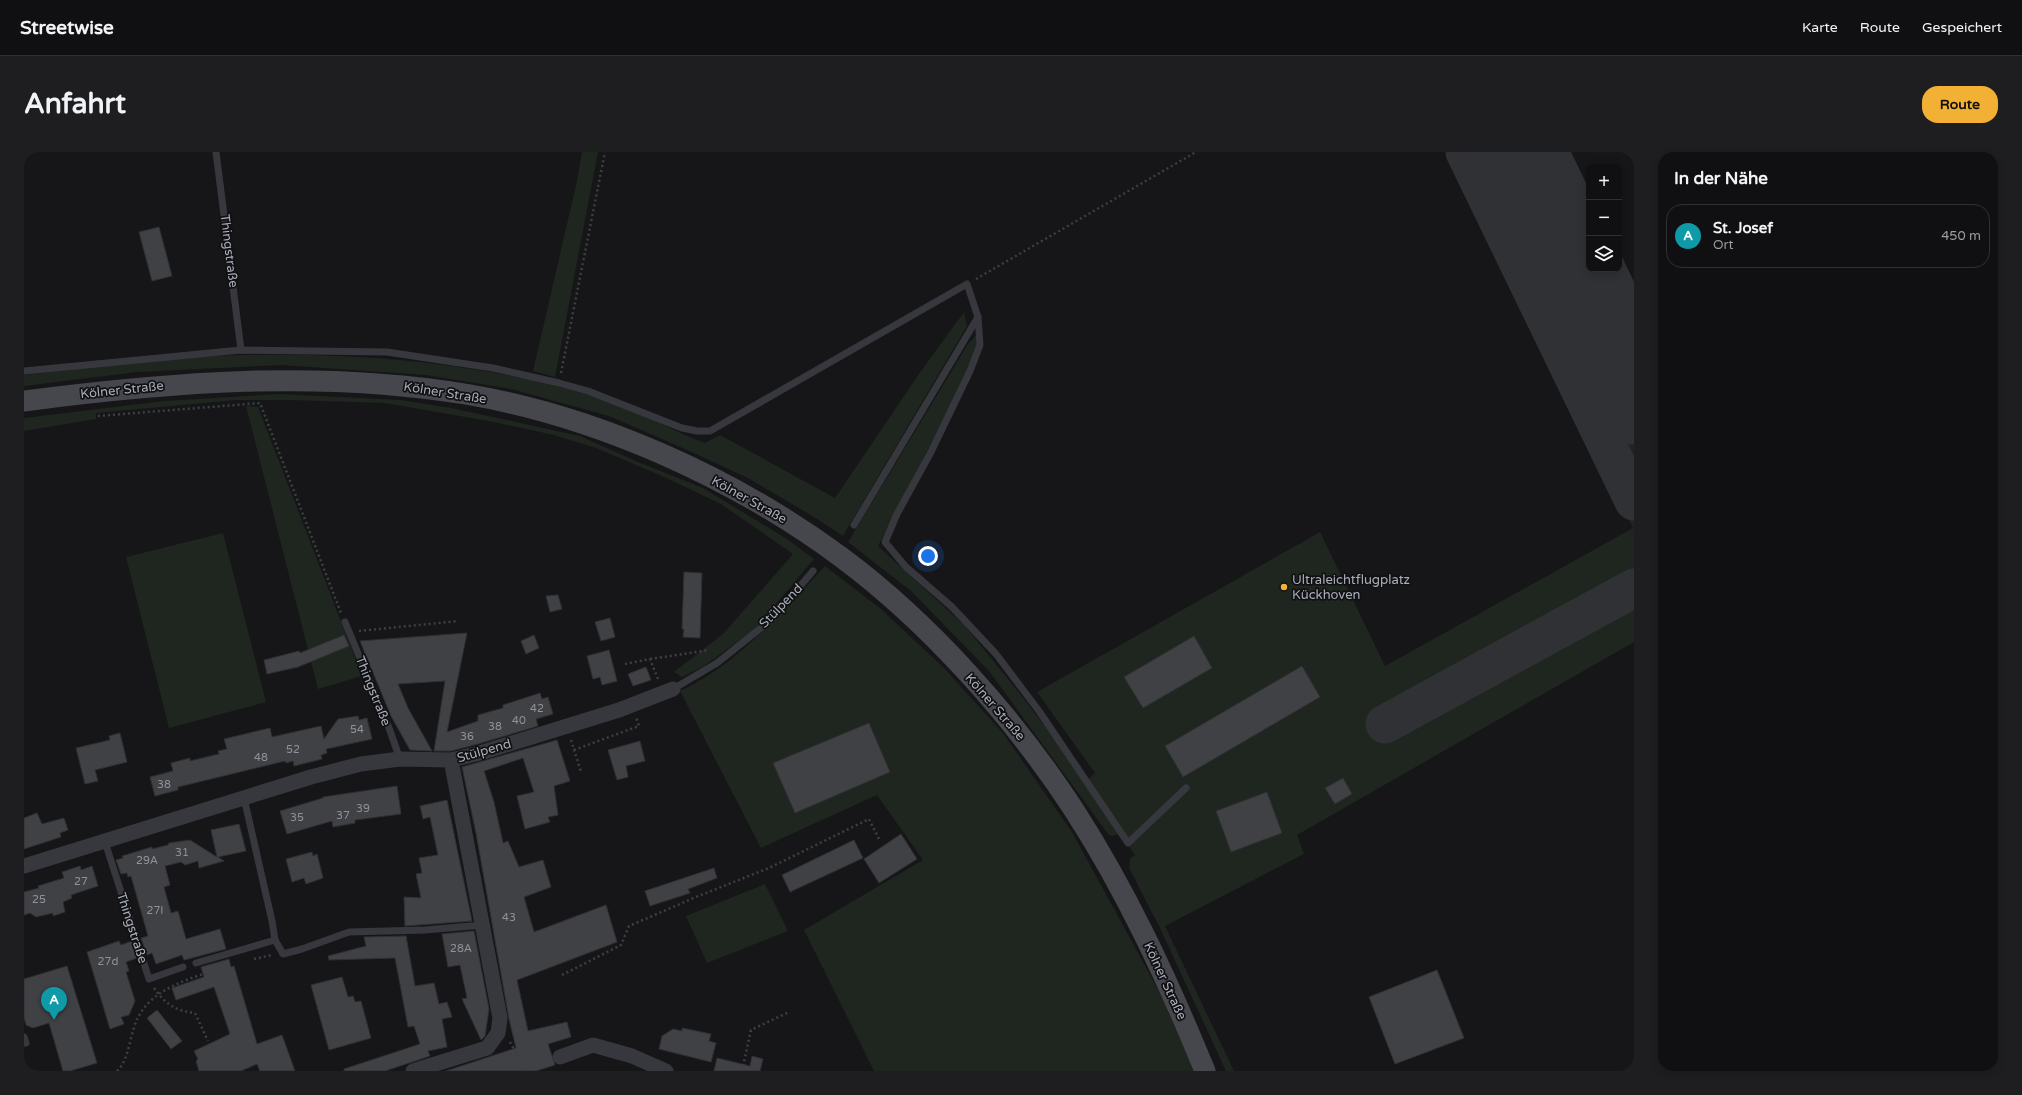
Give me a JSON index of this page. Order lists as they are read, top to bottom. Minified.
{"streets":{"main road":["Kölner Straße"],"street":["Stülpend"],"lane":["Thingstraße"]},"places":["Ultraleichtflugplatz Kückhoven"],"house_numbers":["42","40","38","54","36","52","48","38","39","37","35","31","29A","27","25","27I","43","28A","27d"],"page":{"header":"Streetwise","nav":["Karte","Route","Gespeichert"],"buttons":"Route","title":"Anfahrt","heading":"In der Nähe","map_buttons":["+","−"],"list":[{"mark":"A","name":"St. Josef","note":"Ort","value":"450 m"}],"pins":"A"}}
